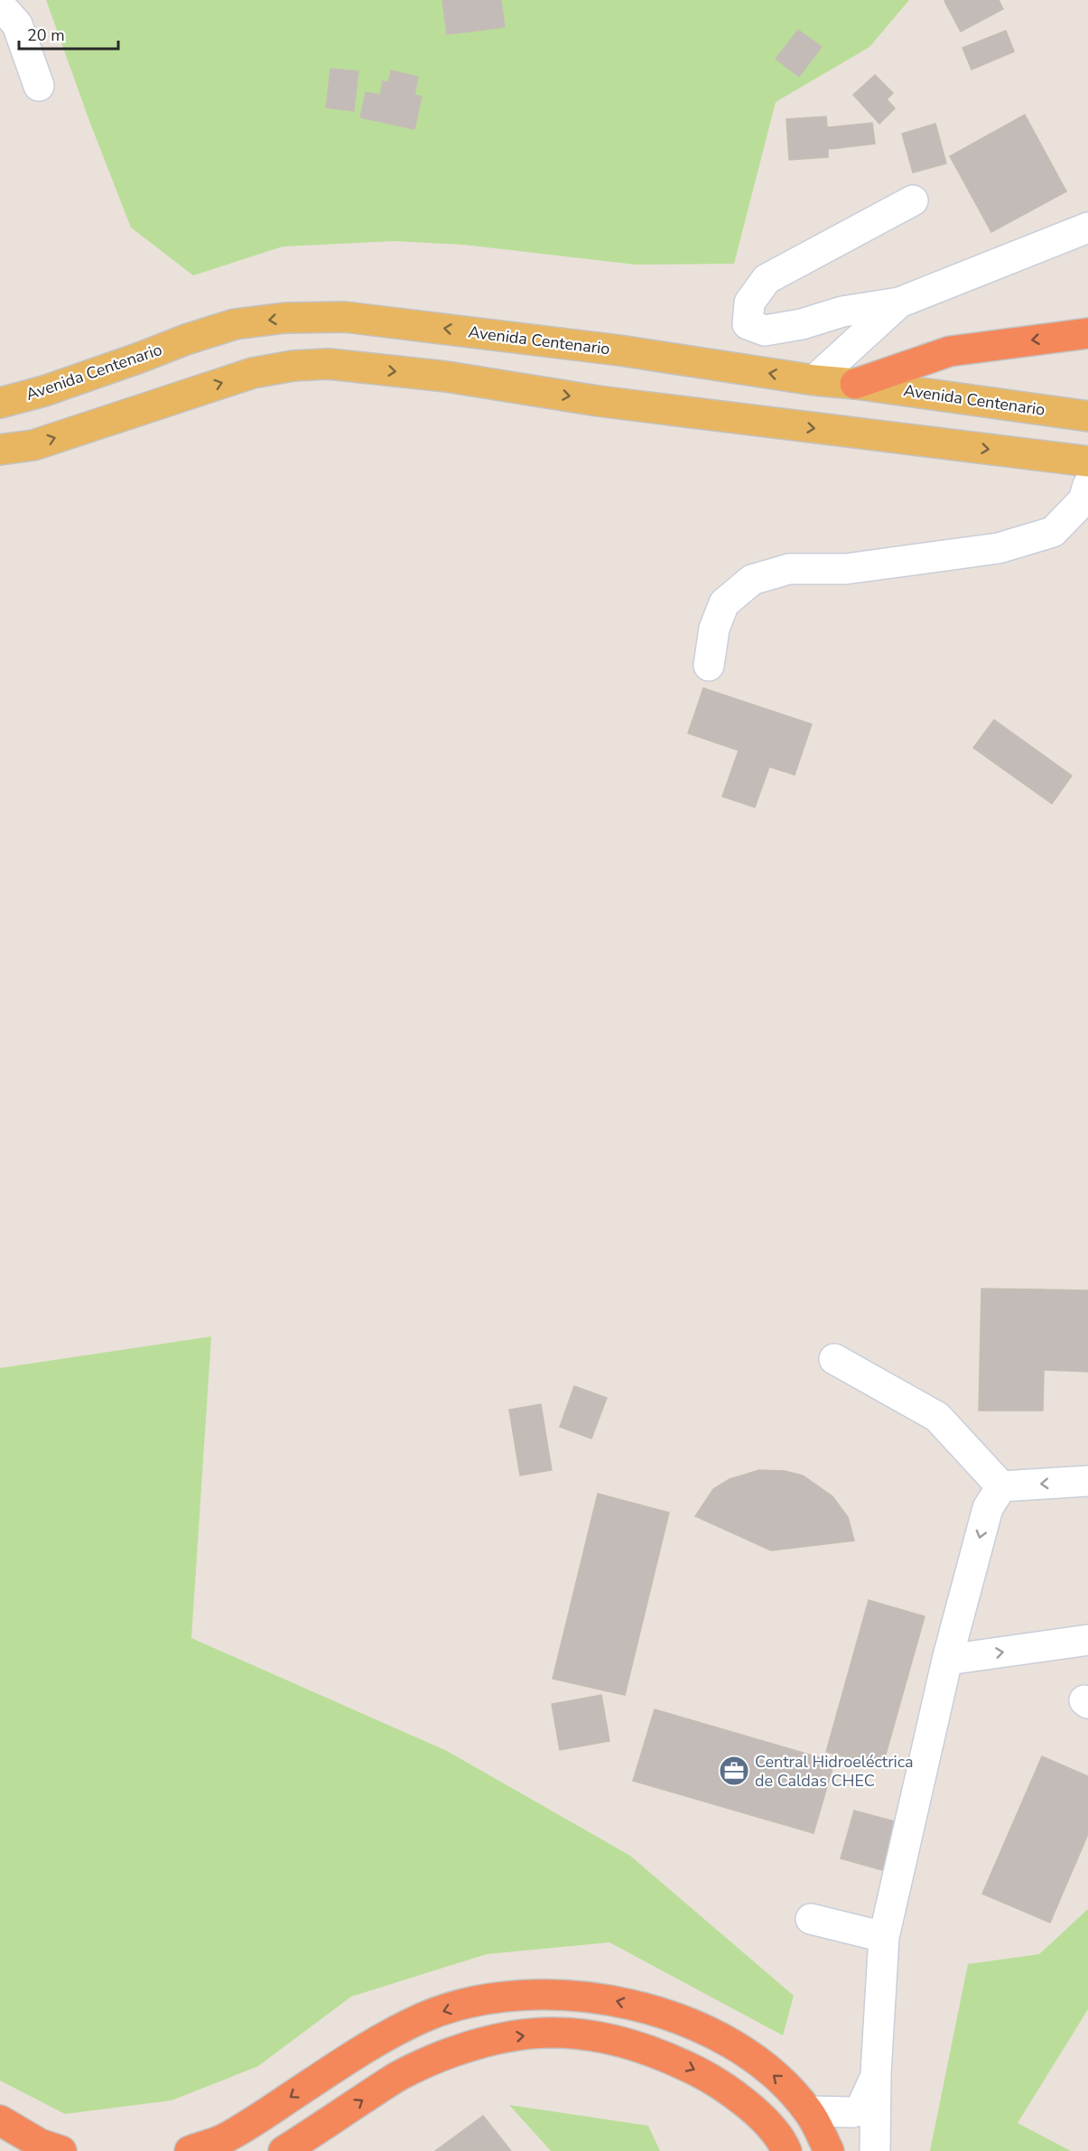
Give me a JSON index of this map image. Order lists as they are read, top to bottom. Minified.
{"streets":{"main road":["Avenida Centenario"]},"places":{"office":["Central Hidroeléctrica de Caldas CHEC"]},"scale_bar":"20 m"}
